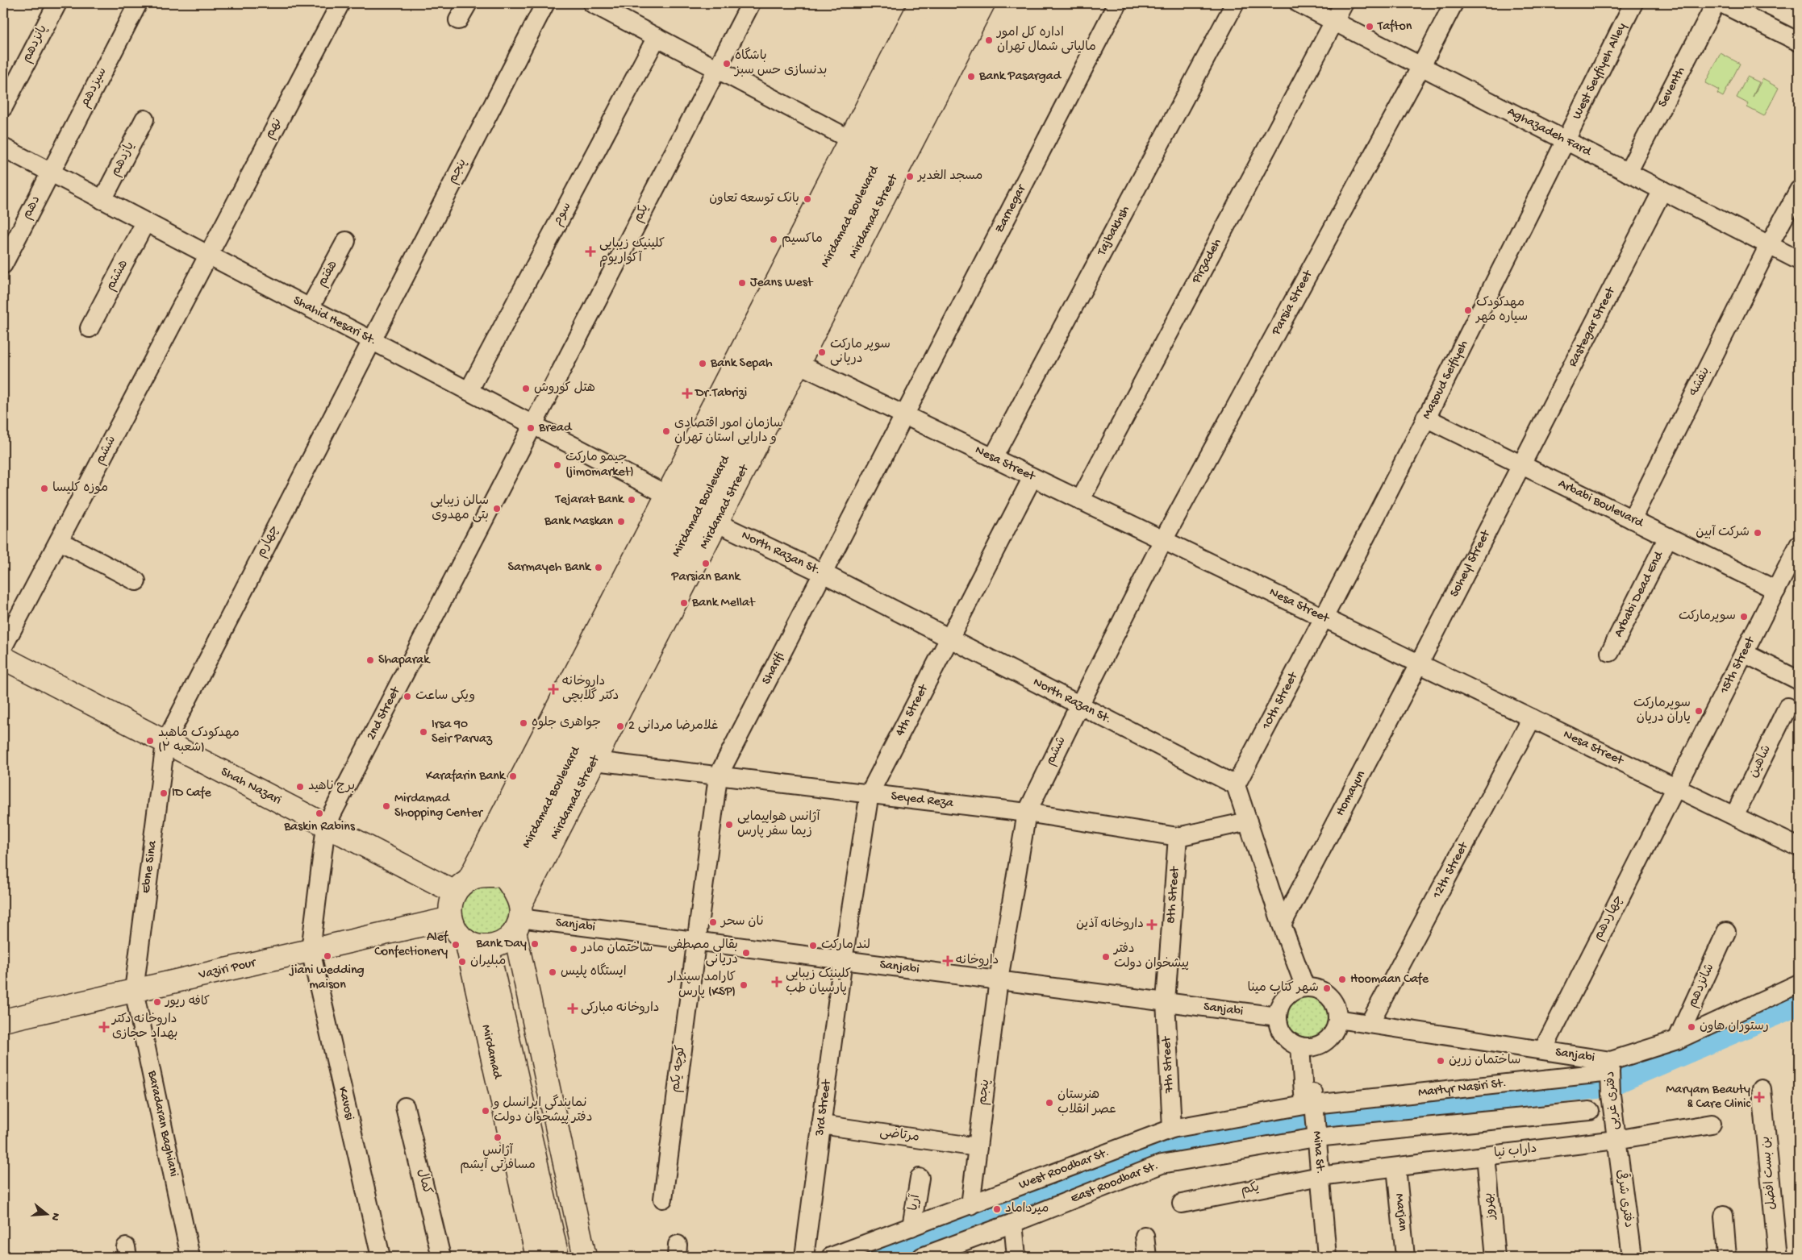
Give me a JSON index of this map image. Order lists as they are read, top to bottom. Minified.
{"streets":{"main road":["Mirdamad Boulevard","Mirdamad Street","Shah Nazari","Vaziri Pour","Mirdamad"],"street":["پانزدهم","West Seyfiyeh Alley","سیزدهم","Seventh","نهم","Aghazadeh Fard","یازدهم","پنجم","دهم","Zarnegar","یکم","سوم","Tajbakhsh","Pirzadeh","هفتم","هشتم","Parsia Street","Shahid Hesari St.","Rastegar Street","Masoud Seifiyeh","بنفشه","ششم","Nesa Street","Arbabi Boulevard","چهارم","North Razan St.","Soheyl Street","Arbabi Dead End","15th Street","Sharifi","10th Street","4th Street","2nd Street","شاهین","Homayun","Seyed Reza","Ebne Sina","12th Street","8th Street","چهاردهم","Sanjabi","شانزدهم","7th Street","کوچه یکم","Martyr Nasiri St.","دفتری غربی","Kavosi","3rd Street","Baradaran Baghiani","مرتاضی","Mina St.","داراب نیا","West Roodbar St.","بن بست افضل","کمال","East Roodbar St.","دفتری شرقی","آریا","بهروز","Marjan"]},"crossings":[["West Seyfiyeh Alley","Aghazadeh Fard"],["West Seyfiyeh Alley","Masoud Seifiyeh"],["سیزدهم","دهم"],["سیزدهم","Shahid Hesari St."],["Seventh","Aghazadeh Fard"],["نهم","Shahid Hesari St."],["نهم","ششم"],["Aghazadeh Fard","Pirzadeh"],["Aghazadeh Fard","Parsia Street"],["Aghazadeh Fard","Rastegar Street"],["Aghazadeh Fard","Masoud Seifiyeh"],["Aghazadeh Fard","بنفشه"],["یازدهم","Shahid Hesari St."],["پنجم","Shahid Hesari St."],["پنجم","ششم"],["پنجم","چهارم"],["پنجم","Sanjabi"],["پنجم","مرتاضی"],["پنجم","West Roodbar St."],["دهم","Shahid Hesari St."],["Zarnegar","Nesa Street"],["Zarnegar","Sharifi"],["یکم","Shahid Hesari St."],["یکم","2nd Street"],["یکم","Mina St."],["یکم","داراب نیا"],["سوم","Shahid Hesari St."],["Mirdamad Boulevard","Mirdamad Street"],["Mirdamad Boulevard","Shah Nazari"],["Mirdamad Boulevard","Sanjabi"],["Mirdamad Boulevard","Vaziri Pour"],["Mirdamad Boulevard","Mirdamad"],["Mirdamad Street","Nesa Street"],["Mirdamad Street","North Razan St."],["Mirdamad Street","Shah Nazari"],["Mirdamad Street","Seyed Reza"],["Mirdamad Street","Sanjabi"],["Mirdamad Street","Vaziri Pour"],["Mirdamad Street","Mirdamad"],["Tajbakhsh","Nesa Street"],["Pirzadeh","Nesa Street"],["هفتم","Shahid Hesari St."],["هشتم","Shahid Hesari St."],["Parsia Street","ششم"],["Parsia Street","Nesa Street"],["Shahid Hesari St.","ششم"],["Shahid Hesari St.","چهارم"],["Shahid Hesari St.","2nd Street"],["Rastegar Street","Arbabi Boulevard"],["Rastegar Street","Soheyl Street"],["Masoud Seifiyeh","Nesa Street"],["Masoud Seifiyeh","Arbabi Boulevard"],["Masoud Seifiyeh","10th Street"],["بنفشه","Arbabi Boulevard"],["ششم","Nesa Street"],["ششم","North Razan St."],["ششم","Seyed Reza"],["ششم","Sanjabi"],["Nesa Street","Soheyl Street"],["Nesa Street","15th Street"],["Nesa Street","Sharifi"],["Nesa Street","10th Street"],["Nesa Street","4th Street"],["Nesa Street","شاهین"],["Nesa Street","Homayun"],["Nesa Street","12th Street"],["Nesa Street","چهاردهم"],["Arbabi Boulevard","Soheyl Street"],["Arbabi Boulevard","Arbabi Dead End"],["Arbabi Boulevard","15th Street"],["چهارم","Shah Nazari"],["چهارم","Ebne Sina"],["North Razan St.","Sharifi"],["North Razan St.","10th Street"],["North Razan St.","4th Street"],["Soheyl Street","Homayun"],["15th Street","چهاردهم"],["Sharifi","Seyed Reza"],["Sharifi","Sanjabi"],["Sharifi","کوچه یکم"],["4th Street","Seyed Reza"],["4th Street","Sanjabi"],["4th Street","3rd Street"],["2nd Street","Shah Nazari"],["2nd Street","Vaziri Pour"],["2nd Street","Kavosi"],["Shah Nazari","Ebne Sina"],["Shah Nazari","Sanjabi"],["Shah Nazari","Vaziri Pour"],["Shah Nazari","Mirdamad"],["Seyed Reza","8th Street"],["Ebne Sina","Vaziri Pour"],["Ebne Sina","Baradaran Baghiani"],["12th Street","Sanjabi"],["8th Street","Sanjabi"],["8th Street","7th Street"],["چهاردهم","Sanjabi"],["Sanjabi","Vaziri Pour"],["Sanjabi","شانزدهم"],["Sanjabi","Mirdamad"],["Sanjabi","7th Street"],["Sanjabi","کوچه یکم"],["Sanjabi","Martyr Nasiri St."],["Sanjabi","دفتری غربی"],["Sanjabi","3rd Street"],["Sanjabi","Mina St."],["Vaziri Pour","Mirdamad"],["Vaziri Pour","Kavosi"],["Vaziri Pour","Baradaran Baghiani"],["7th Street","West Roodbar St."],["Martyr Nasiri St.","دفتری غربی"],["Martyr Nasiri St.","Mina St."],["Martyr Nasiri St.","West Roodbar St."],["دفتری غربی","داراب نیا"],["دفتری غربی","دفتری شرقی"],["3rd Street","مرتاضی"],["Mina St.","داراب نیا"],["Mina St.","West Roodbar St."],["Mina St.","East Roodbar St."],["داراب نیا","دفتری شرقی"],["داراب نیا","بهروز"],["داراب نیا","Marjan"],["West Roodbar St.","آریا"]],"places":{"other":["Tafton","اداره کل امور مالیاتی شمال تهران","باشگاه بدنسازی حس سبز","Bank Pasargad","مسجد الغدیر","بانک توسعه تعاون","ماکسیم","Jeans West","مهدکودک سیاره مهر","سوپر مارکت دریانی","Bank Sepah","هتل کوروش","Bread","سازمان امور اقتصادی و دارایی استان تهران","جیمو مارکت (jimomarket)","موزه کلیسا","Tejarat Bank","سالن زیبایی بتی مهدوی","Bank Maskan","شرکت آبین","Parsian Bank","Sarmayeh Bank","Bank Mellat","سوپرمارکت","Shaparak","ویکی ساعت","سوپرمارکت یاران دریان","جواهری جلوه","غلامرضا مردانی 2","Irsa 90 Seir Parvaz","مهدکودک ماهبد (شعبه ۲)","Karafarin Bank","برج ناهید","ID Cafe","Mirdamad Shopping Center","Baskin Rabins","آژانس هواپیمایی زیما سفر پارس","نان سحر","Bank Day","Alef Confectionery","لند مارکت","ساختمان مادر","بقالی مصطفی دریانی","jiani wedding maison","دفتر پیشخوان دولت","مبلیران","ایستگاه پلیس","Hoomaan Cafe","کارامد سپندار پارس (KSP)","شهر کتاب مینا","کافه ریور","رستوران هاون","ساختمان زرین","هنرستان عصر انقلاب","نمایندگی ایرانسل و دفتر پیشخوان دولت","آژانس مسافرتی آیشم","میرداماد"],"health":["کلینیک زیبایی آکواریوم","Dr.Tabrizi","داروخانه دکتر گلابچی","داروخانه آذین","داروخانه","کلینیک زیبایی پارسیان طب","داروخانه مبارکی","داروخانه دکتر بهداد حجازی","Maryam Beauty & Care Clinic"]},"north":"right"}
